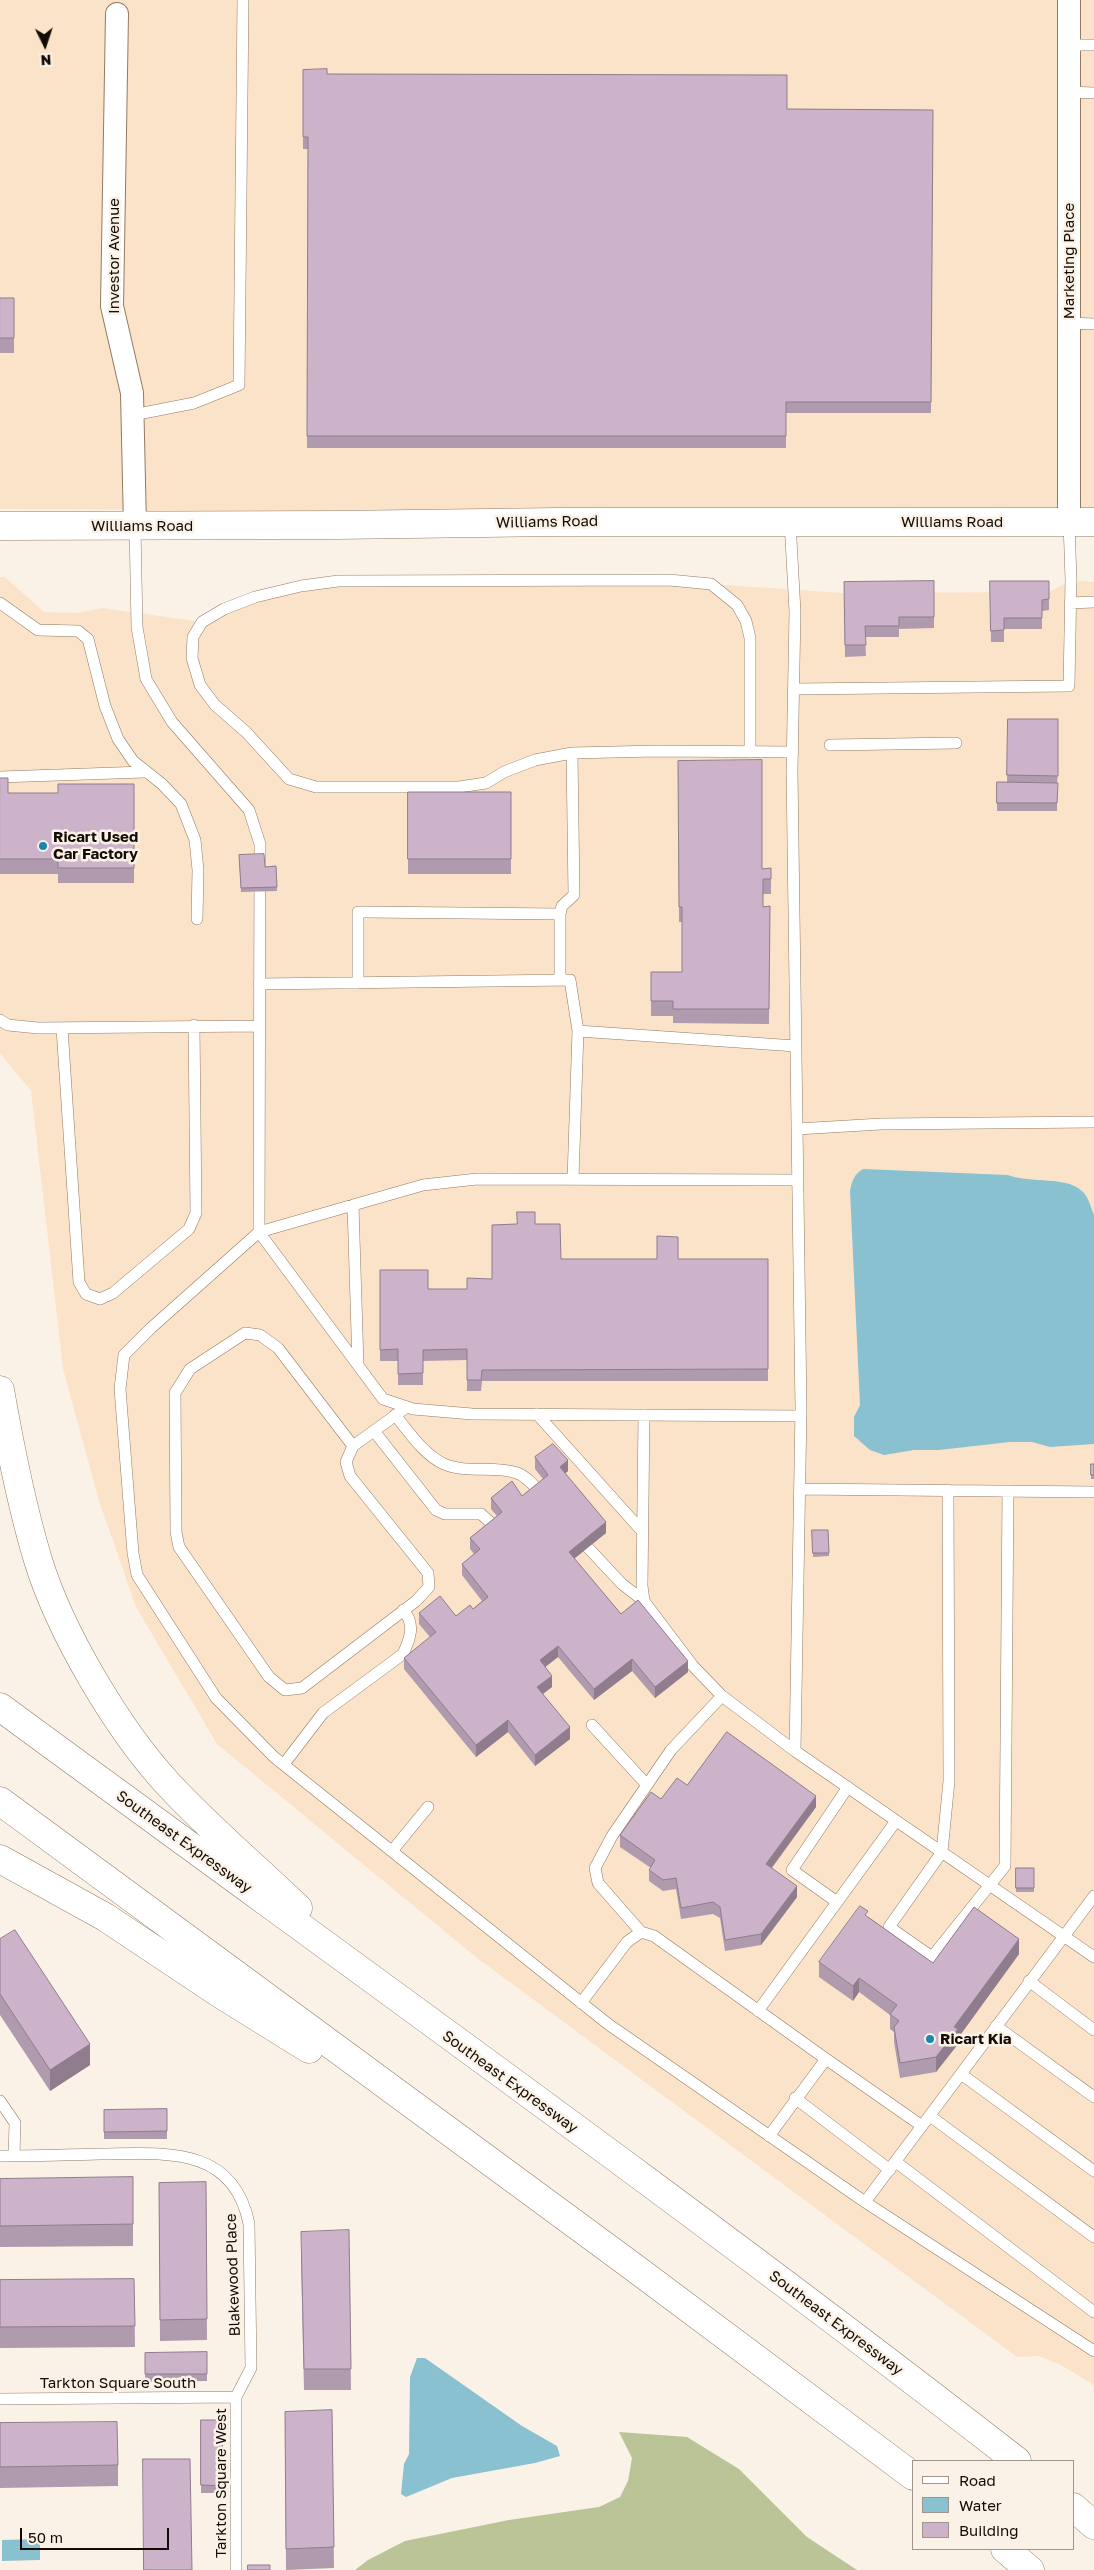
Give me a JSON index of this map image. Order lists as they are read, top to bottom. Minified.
{"streets":{"main road":["Williams Road","Southeast Expressway"],"street":["Investor Avenue","Marketing Place"],"lane":["Blakewood Place","Tarkton Square South","Tarkton Square West"]},"crossings":[["Investor Avenue","Williams Road"],["Marketing Place","Williams Road"],["Blakewood Place","Tarkton Square South"],["Blakewood Place","Tarkton Square West"],["Tarkton Square South","Tarkton Square West"]],"places":["Ricart Used Car Factory","Ricart Kia"],"legend":["Road","Water","Building"],"scale_bar":"50 m","north":"bottom"}
